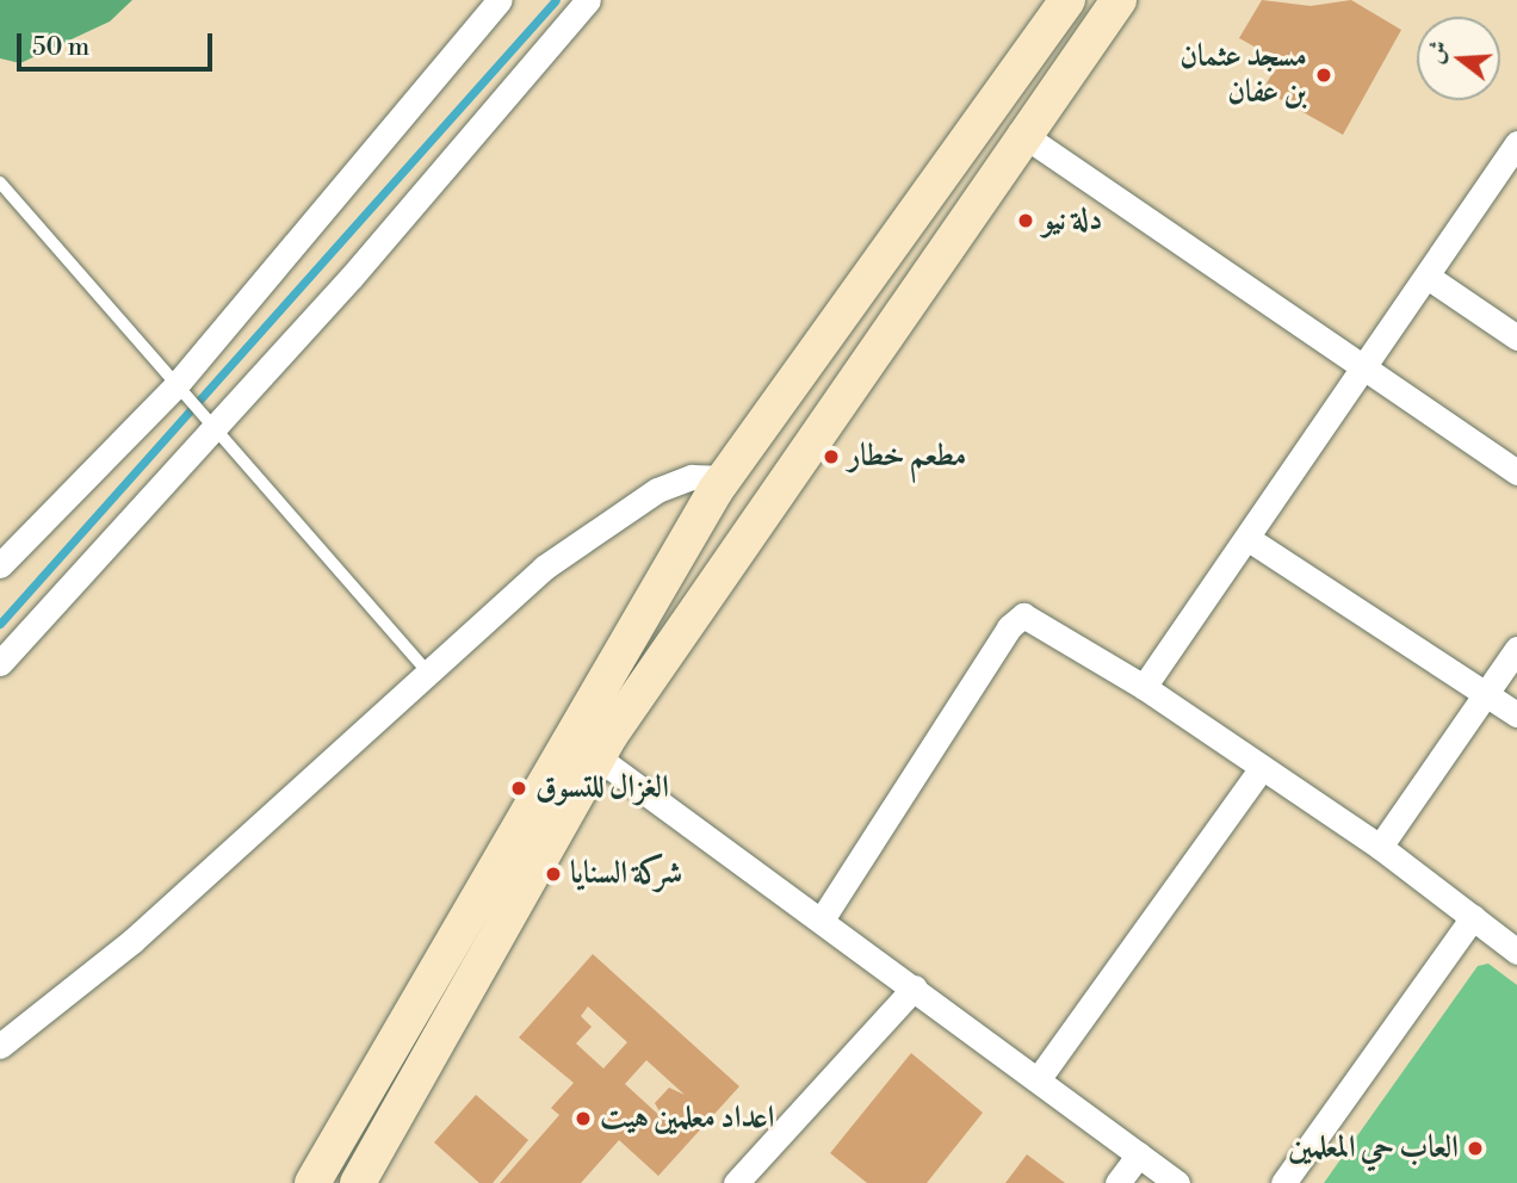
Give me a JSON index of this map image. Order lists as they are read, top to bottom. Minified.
{"places":["مسجد عثمان بن عفان","دلة نيو","مطعم خطار","الغزال للتسوق","شركة السنايا","اعداد معلمين هيت","العاب حي المعلمين"],"scale_bar":"50 m","north":"left"}
